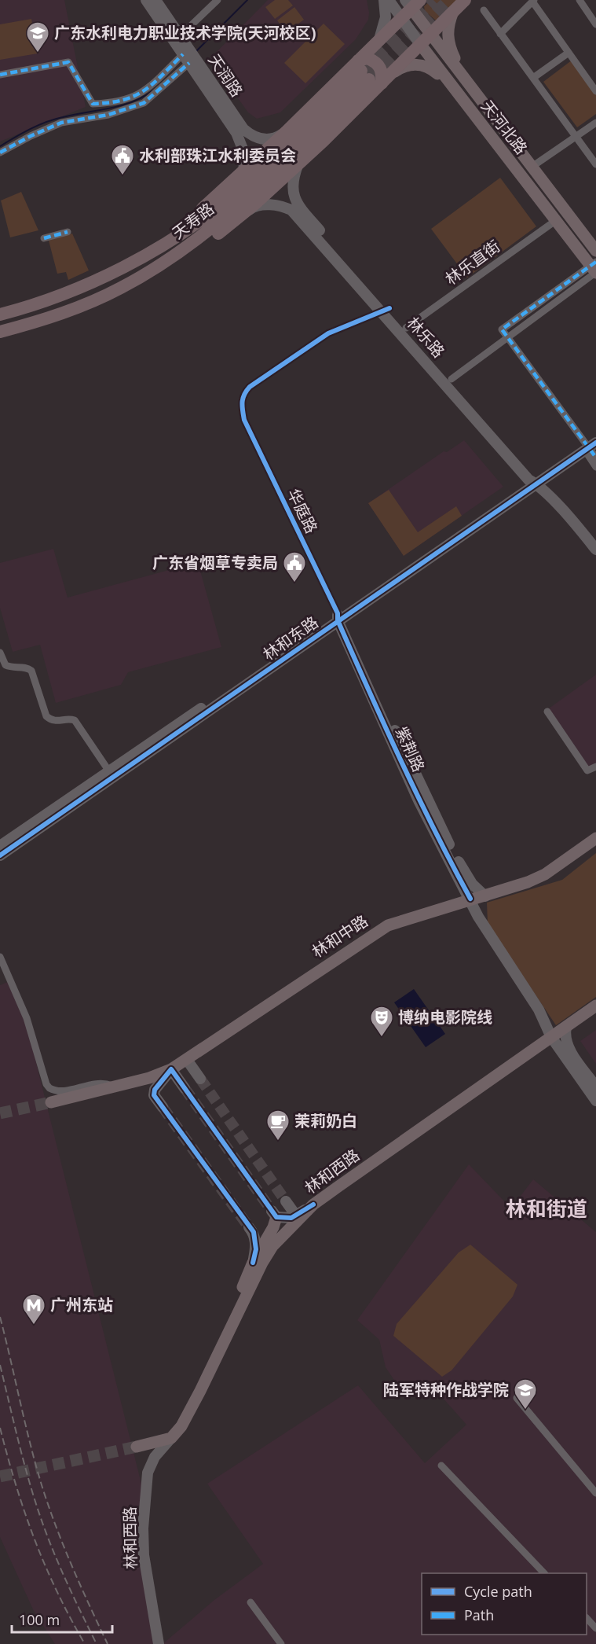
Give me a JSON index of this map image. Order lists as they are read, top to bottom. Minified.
{"streets":{"highway":["天寿路"],"main road":["天河北路","林和中路","林和西路"],"street":["天润路","林乐直街","林乐路","华庭路","林和东路","紫荆路"]},"crossings":[["天河北路","林乐直街"],["林乐直街","林乐路"],["林乐路","华庭路"],["林乐路","林和东路"],["华庭路","林和东路"],["华庭路","紫荆路"],["林和东路","紫荆路"],["紫荆路","林和中路"],["紫荆路","林和西路"]],"districts":["林和街道"],"places":{"school or university":["广东水利电力职业技术学院(天河校区)","陆军特种作战学院"],"public building":["水利部珠江水利委员会","广东省烟草专卖局"],"theatre":["博纳电影院线"],"cafe":["茉莉奶白"],"metro station":["广州东站"]},"legend":["Cycle path","Path"],"scale_bar":"100 m"}
